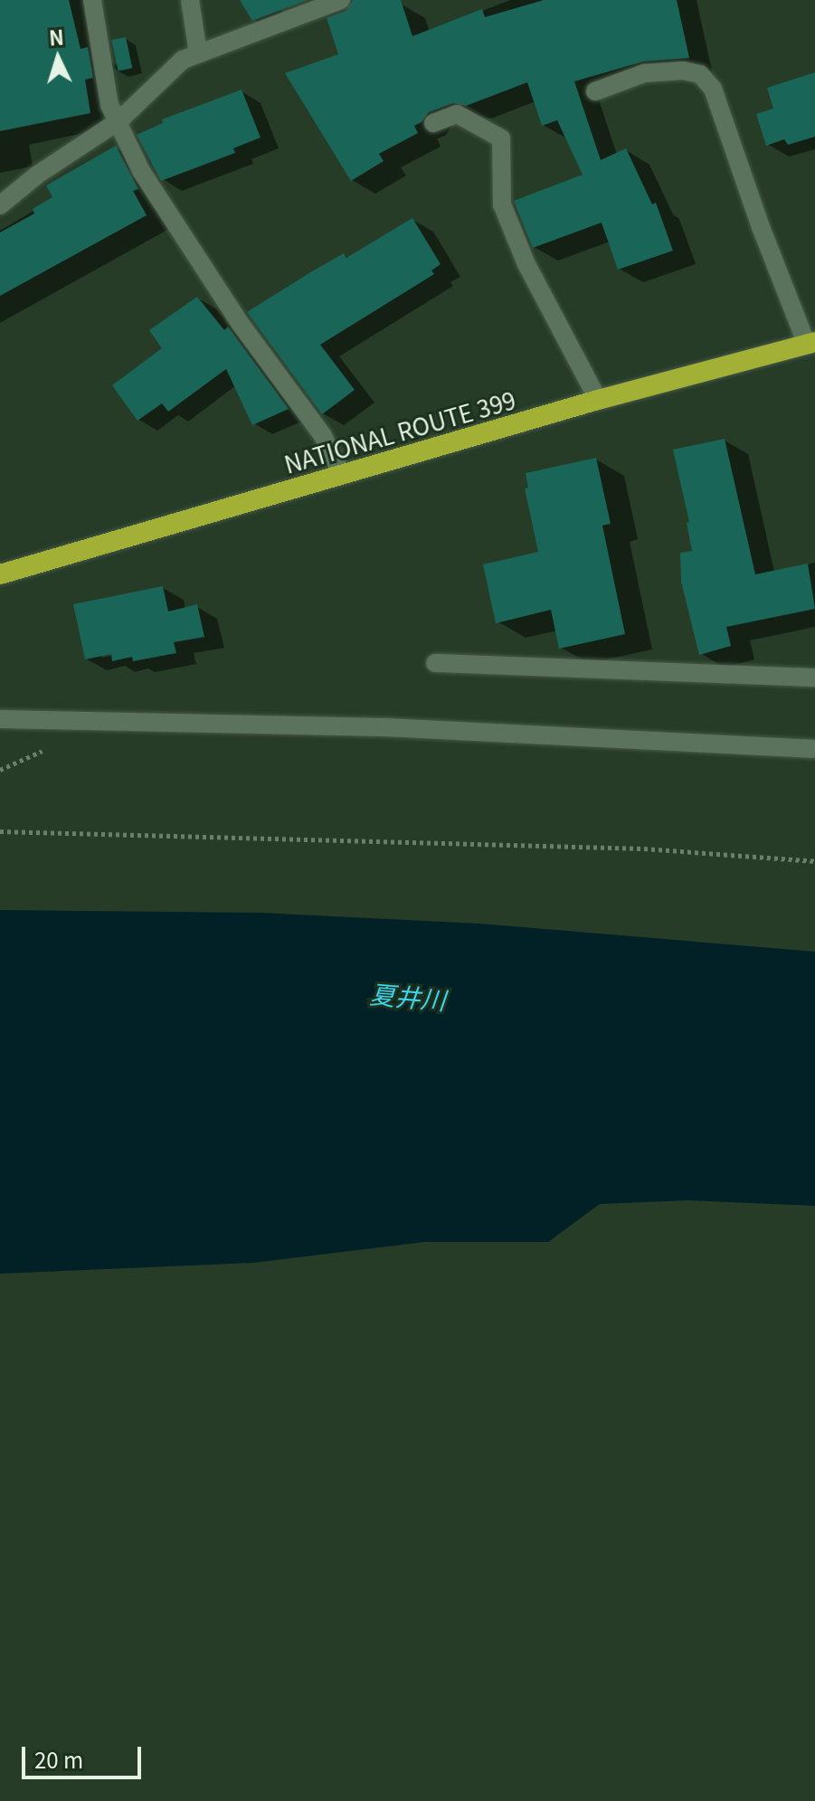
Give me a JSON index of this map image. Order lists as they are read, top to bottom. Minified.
{"streets":{"highway":["NATIONAL ROUTE 399"]},"water":["夏井川"],"scale_bar":"20 m","north":"top"}
